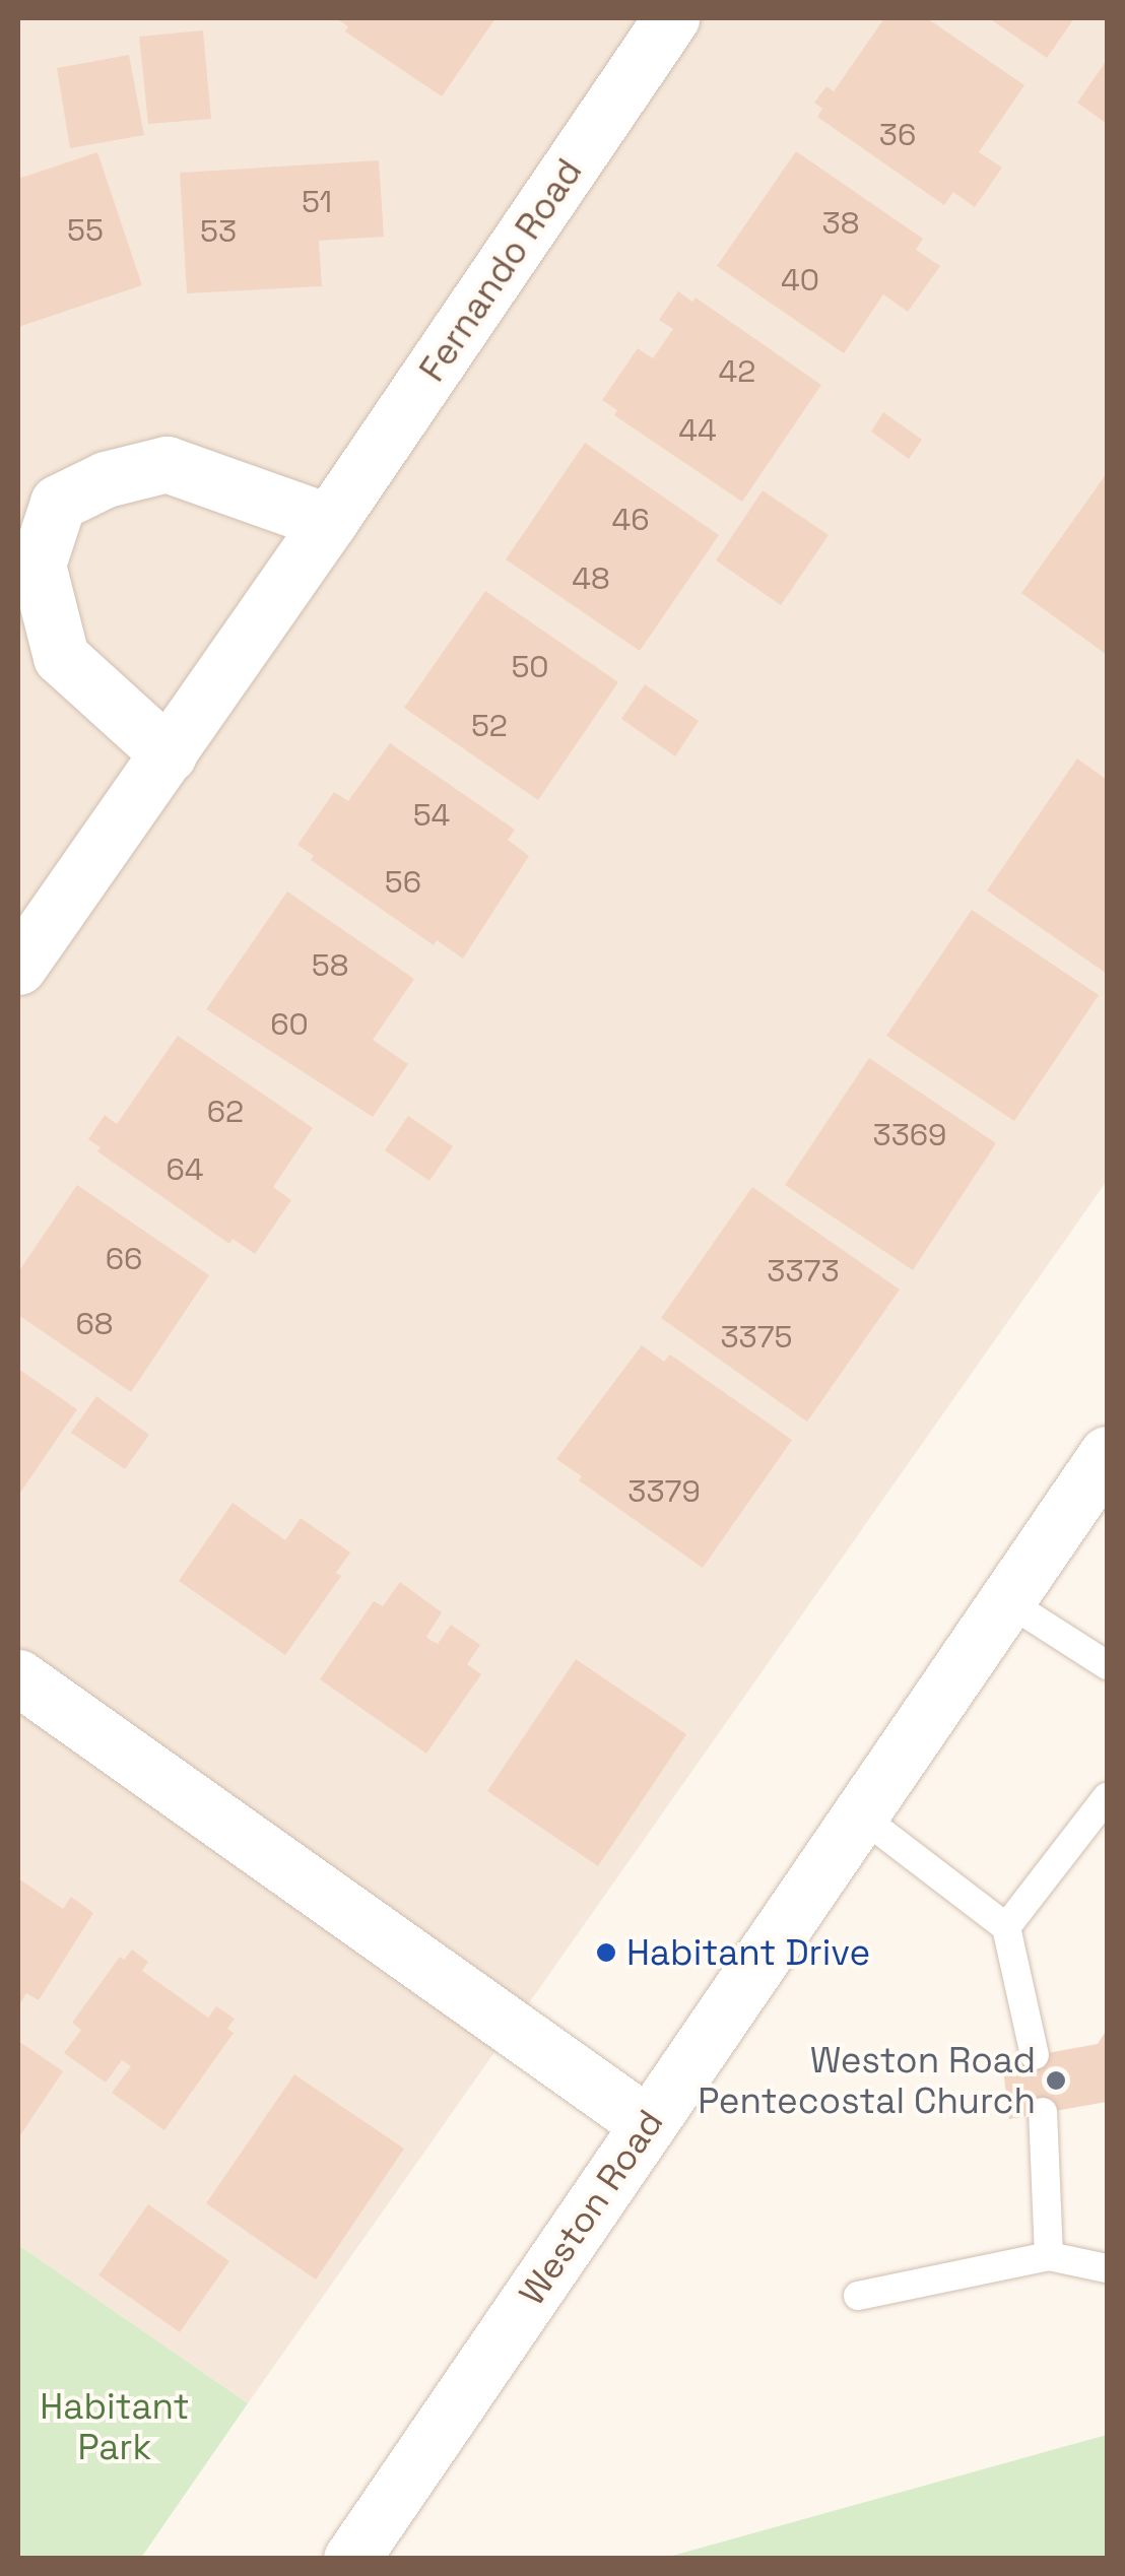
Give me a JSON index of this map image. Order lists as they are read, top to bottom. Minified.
{"streets":{"street":["Fernando Road","Weston Road"]},"parks":["Habitant Park"],"places":["Habitant Drive","Weston Road Pentecostal Church"],"house_numbers":["36","51","38","55","53","40","42","44","46","48","50","52","54","56","58","60","62","3369","64","66","3373","68","3375","3379"]}
